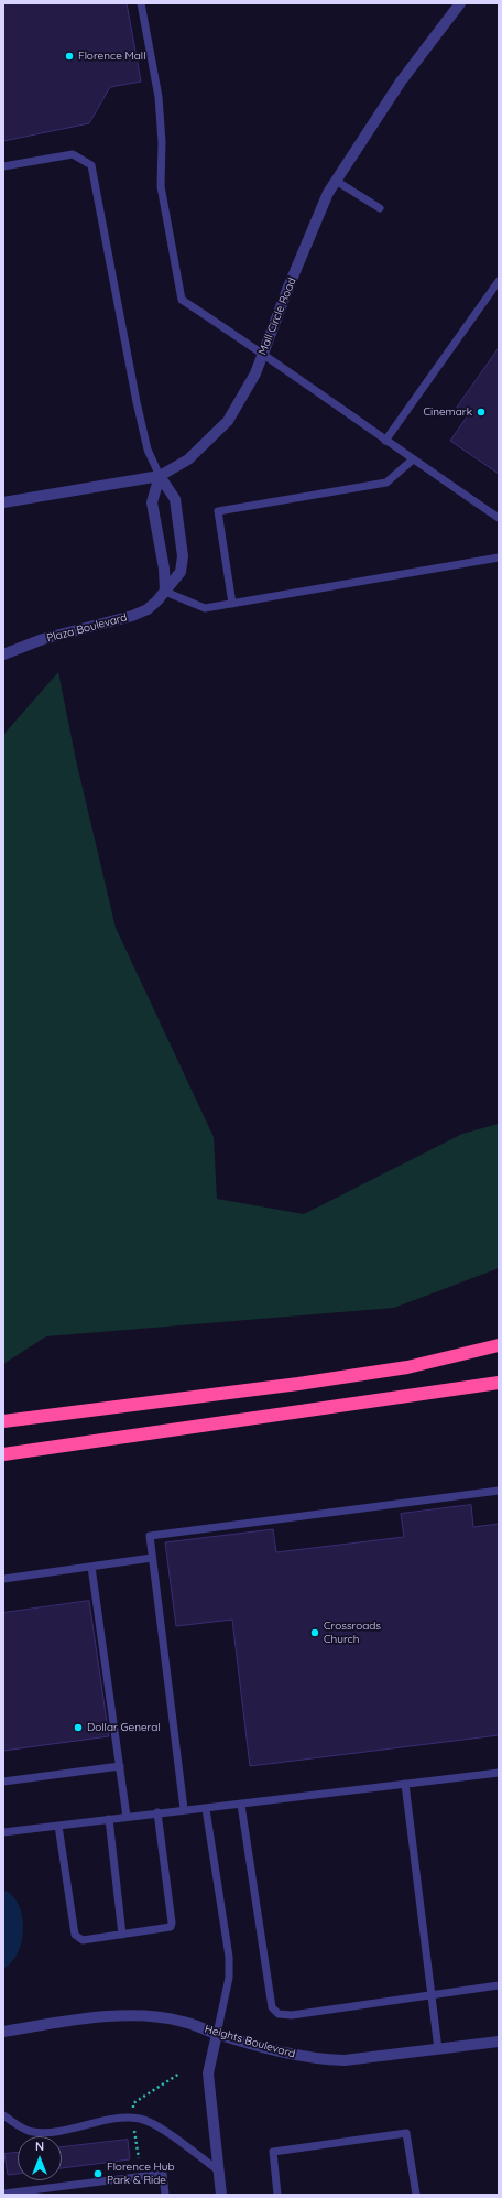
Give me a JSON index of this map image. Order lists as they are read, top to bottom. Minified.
{"streets":{"street":["Mall Circle Road","Plaza Boulevard","Heights Boulevard"]},"crossings":[["Mall Circle Road","Plaza Boulevard"]],"places":["Florence Mall","Cinemark","Crossroads Church","Dollar General","Florence Hub Park & Ride"],"north":"top"}
